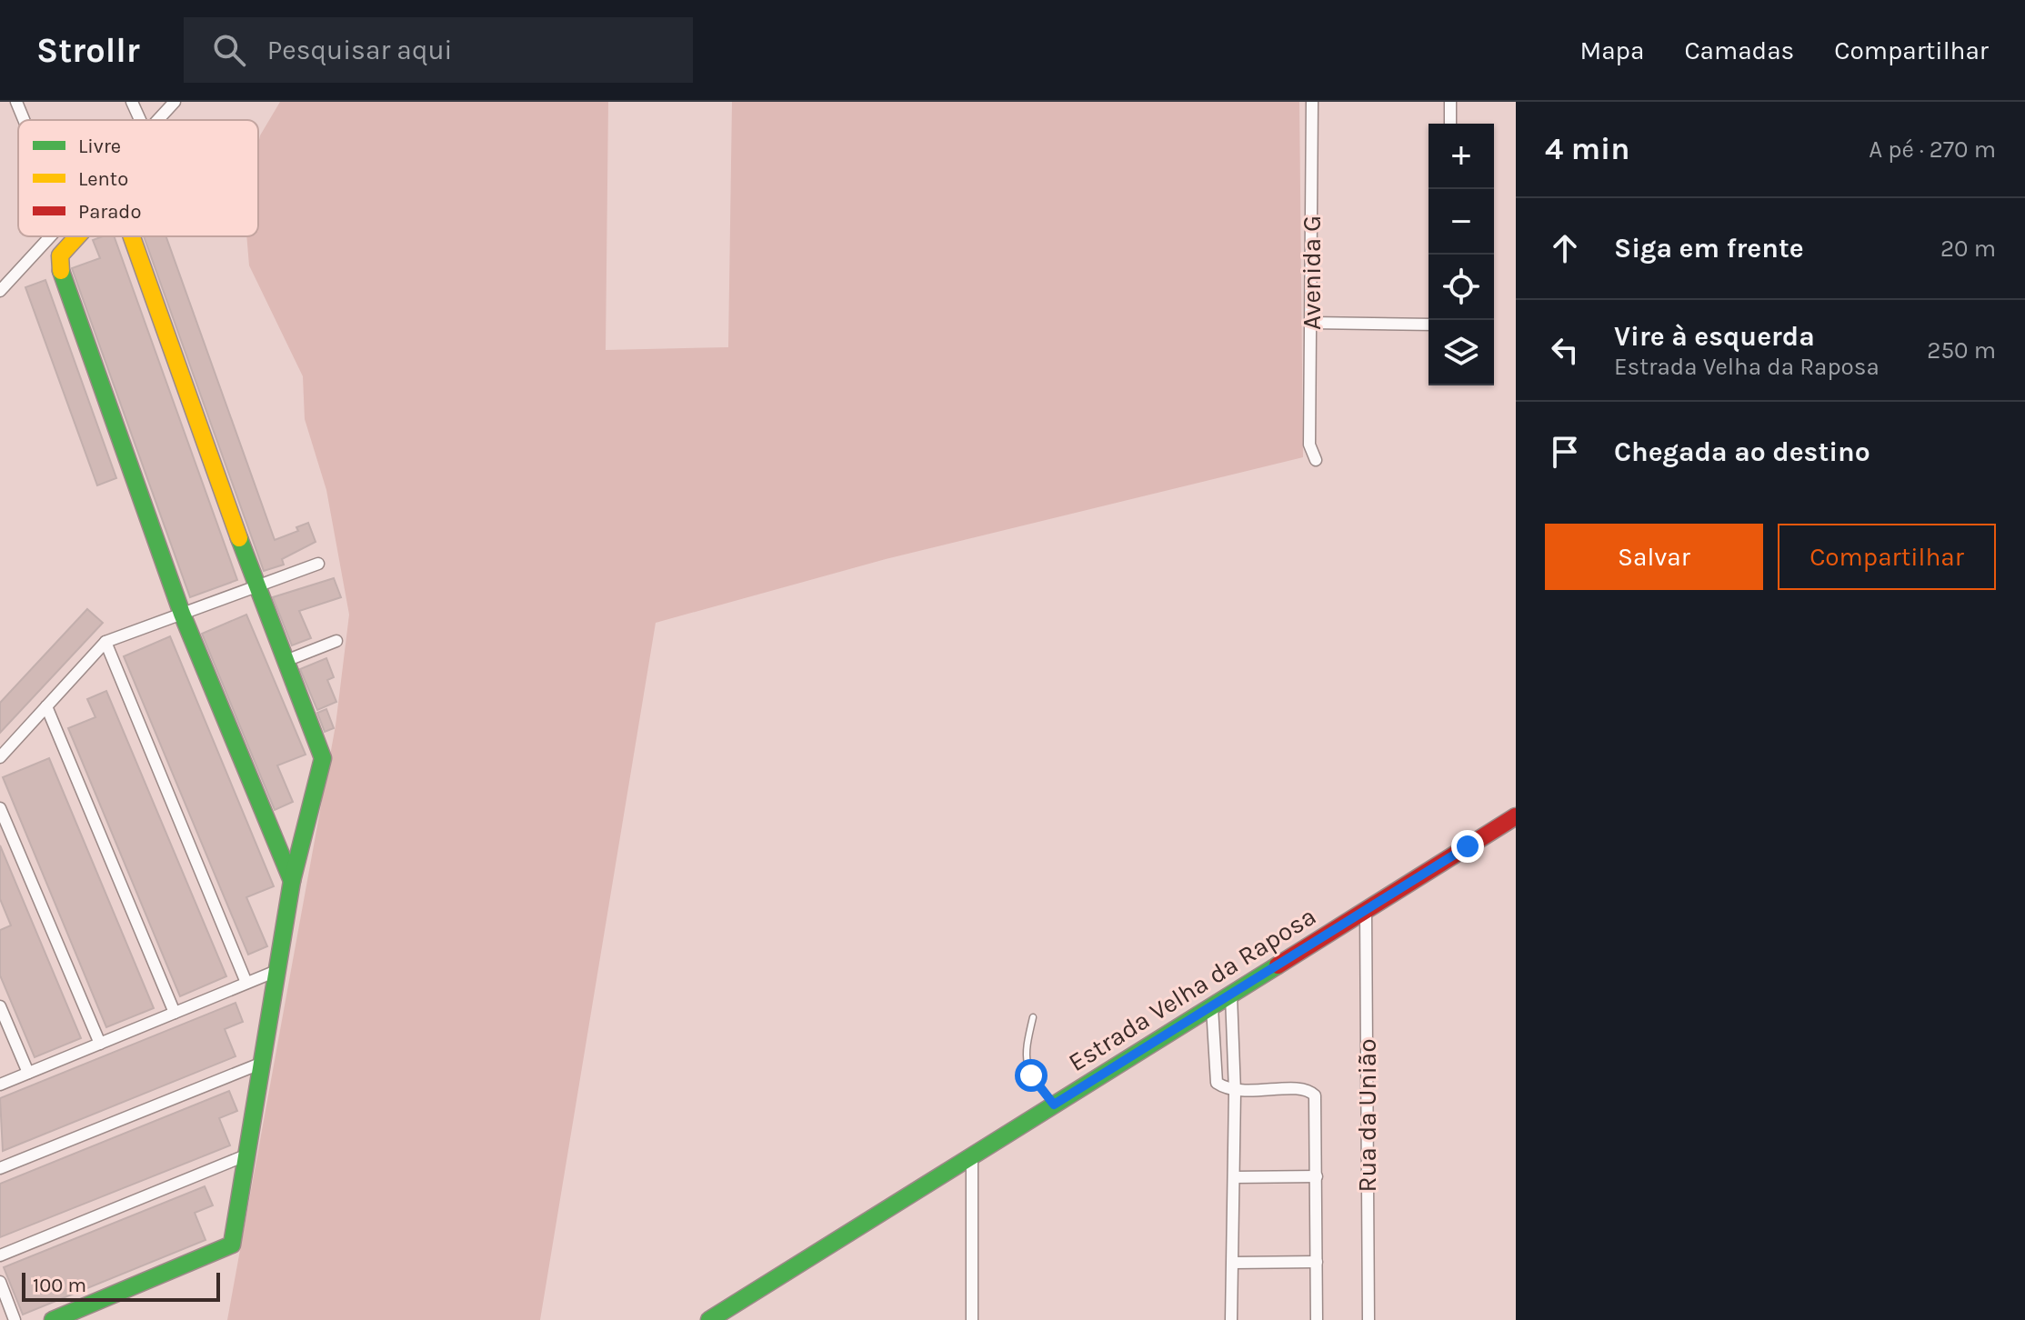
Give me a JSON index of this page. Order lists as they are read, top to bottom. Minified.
{"streets":{"street":["Avenida G","Estrada Velha da Raposa","Rua da União"]},"crossings":[["Estrada Velha da Raposa","Rua da União"]],"legend":["Livre","Lento","Parado"],"scale_bar":"100 m","page":{"header":"Strollr","search":"Pesquisar aqui","nav":["Mapa","Camadas","Compartilhar"],"heading":["4 min","A pé · 270 m"],"map_buttons":["+","−"],"list":[["Siga em frente","20 m"],["Vire à esquerda","Estrada Velha da Raposa","250 m"],"Chegada ao destino"],"buttons":["Salvar","Compartilhar"],"scale":"100 m"}}
